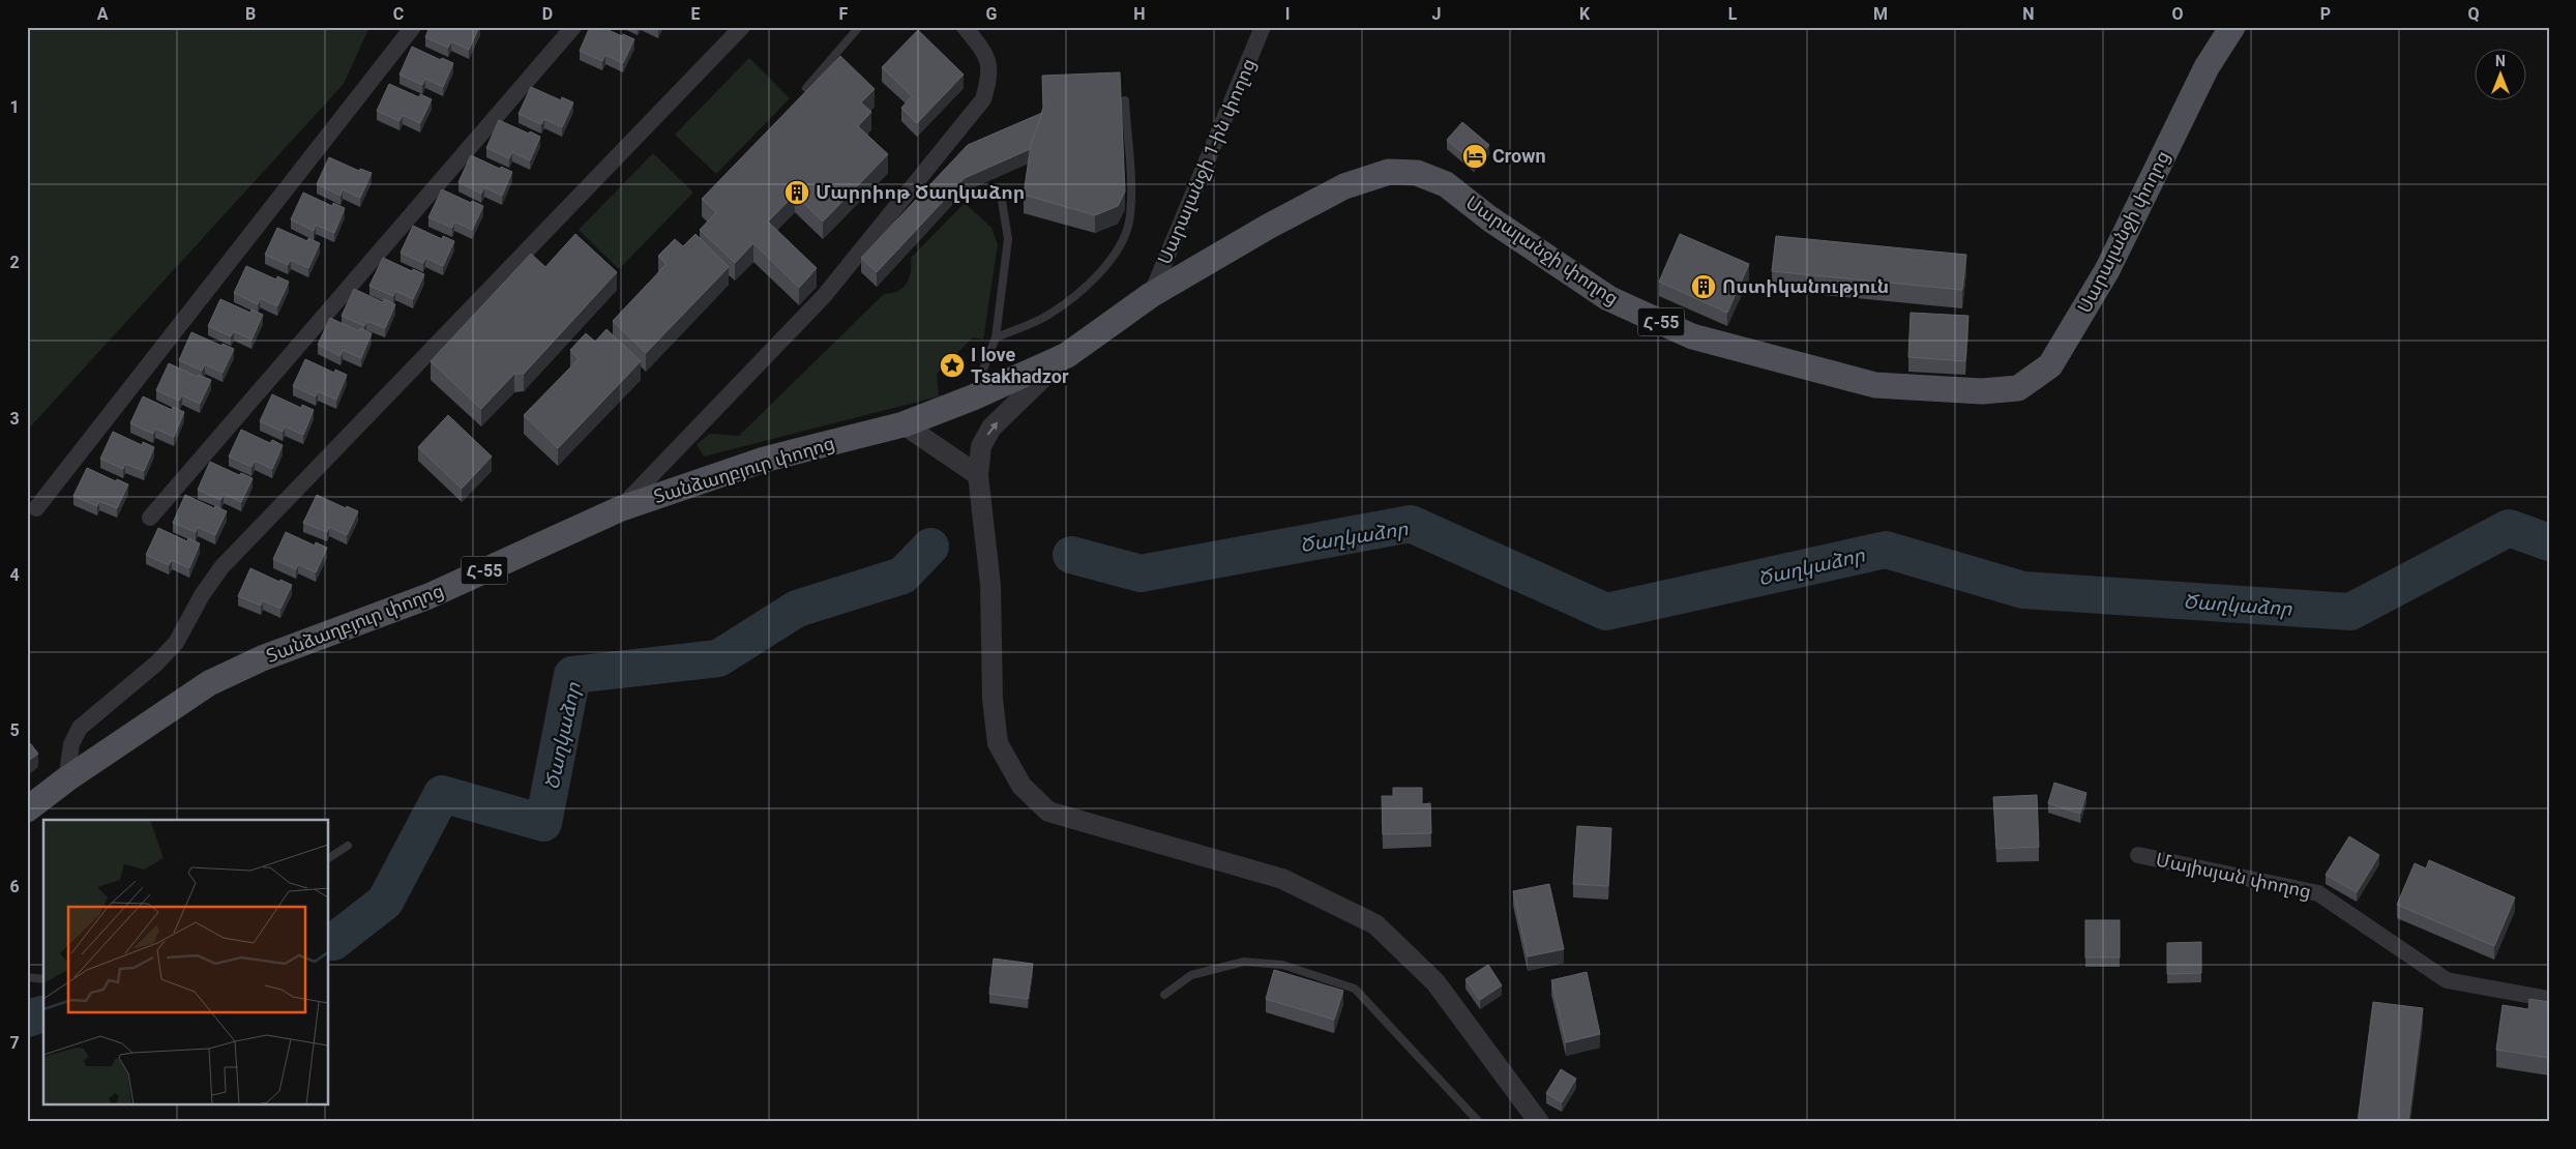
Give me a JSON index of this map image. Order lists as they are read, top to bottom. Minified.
{"streets":{"main road":["Սարալանջի փողոց","Հ-55","Տանձաղբյուր փողոց"],"street":["Սարալանջի 1-ին փողոց","Մայիսյան փողոց"]},"crossings":[["Սարալանջի 1-ին փողոց","Սարալանջի փողոց"],["Սարալանջի փողոց","Տանձաղբյուր փողոց"]],"water":["Ծաղկաձոր"],"places":{"hotel":["Crown"],"building":["Մարրիոթ Ծաղկաձոր","Ոստիկանություն"],"place":["I love Tsakhadzor"]},"north":"top","grid":{"columns":["A","B","C","D","E","F","G","H","I","J","K","L","M","N","O","P","Q"],"rows":["1","2","3","4","5","6","7"]}}
